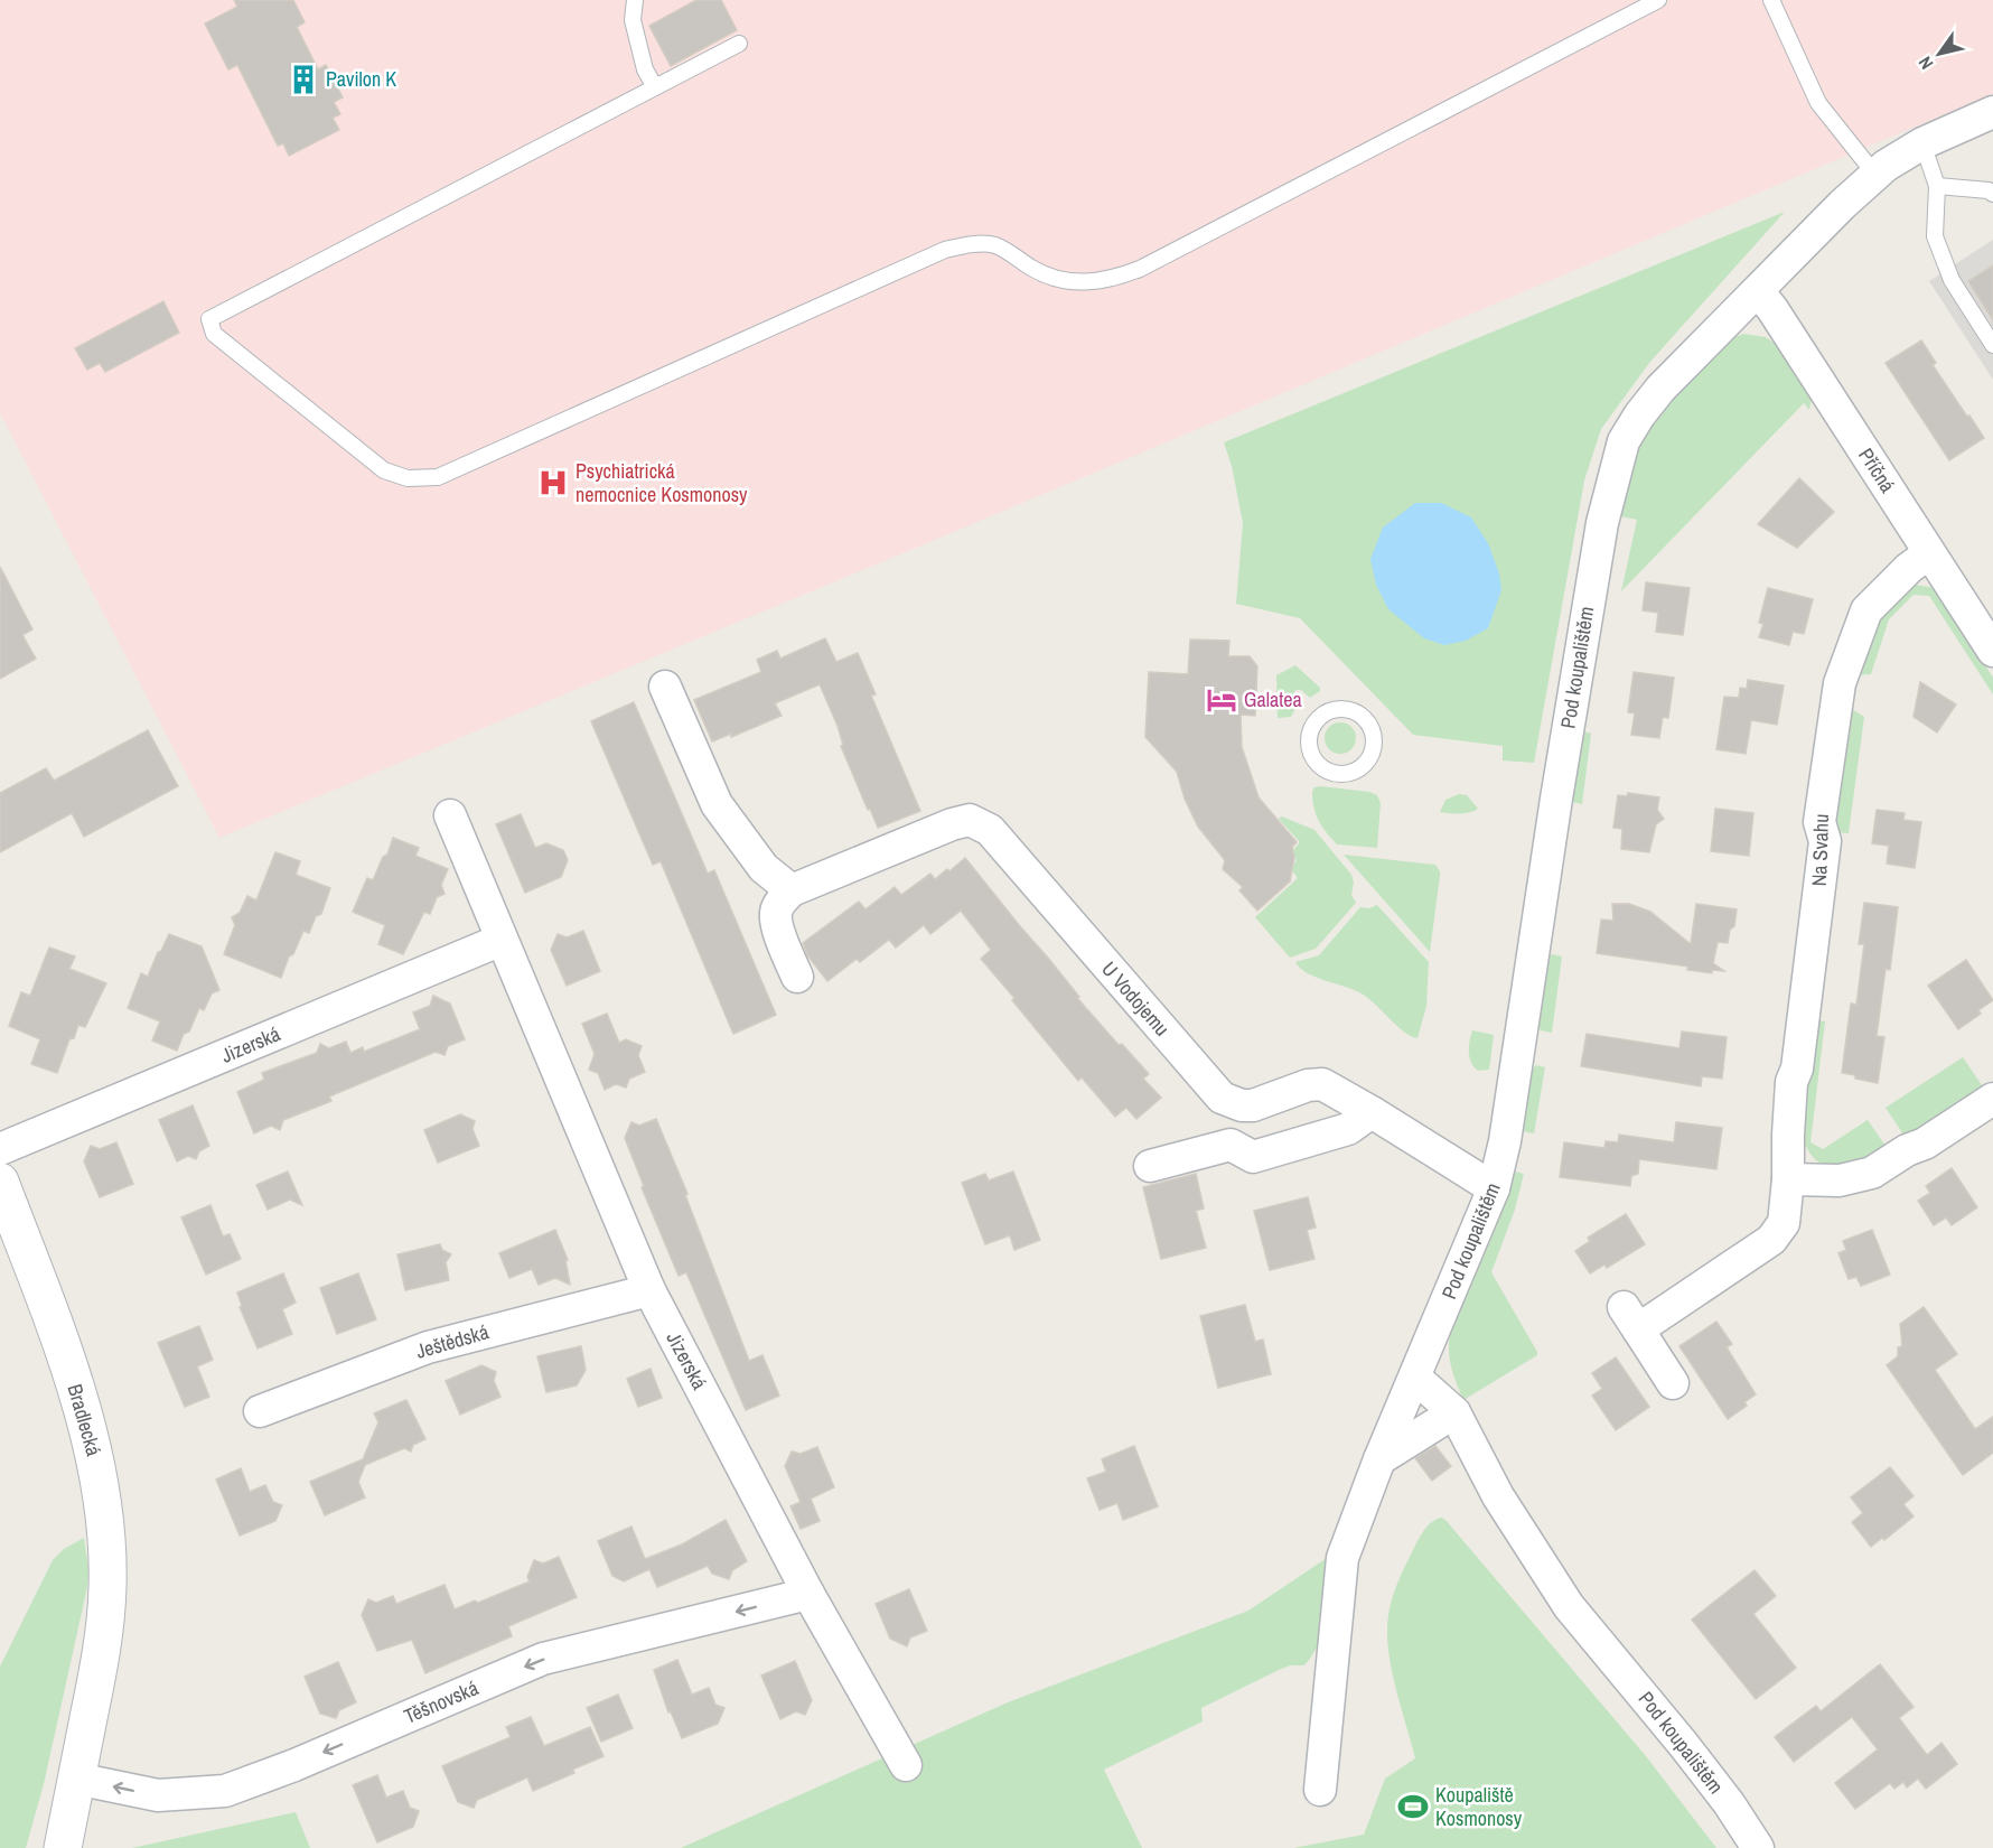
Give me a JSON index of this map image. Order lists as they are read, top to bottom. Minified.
{"streets":{"street":["Příčná","Pod koupalištěm","Na Svahu","U Vodojemu","Jizerská","Ještědská","Bradlecká","Těšnovská"]},"crossings":[["Příčná","Pod koupalištěm"],["Příčná","Na Svahu"],["Pod koupalištěm","U Vodojemu"],["Jizerská","Ještědská"],["Jizerská","Těšnovská"],["Bradlecká","Těšnovská"]],"one_way":["Těšnovská"],"places":{"building":["Pavilon K"],"hospital":["Psychiatrická nemocnice Kosmonosy"],"hotel":["Galatea"],"sports":["Koupaliště Kosmonosy"]},"north":"bottom left"}
